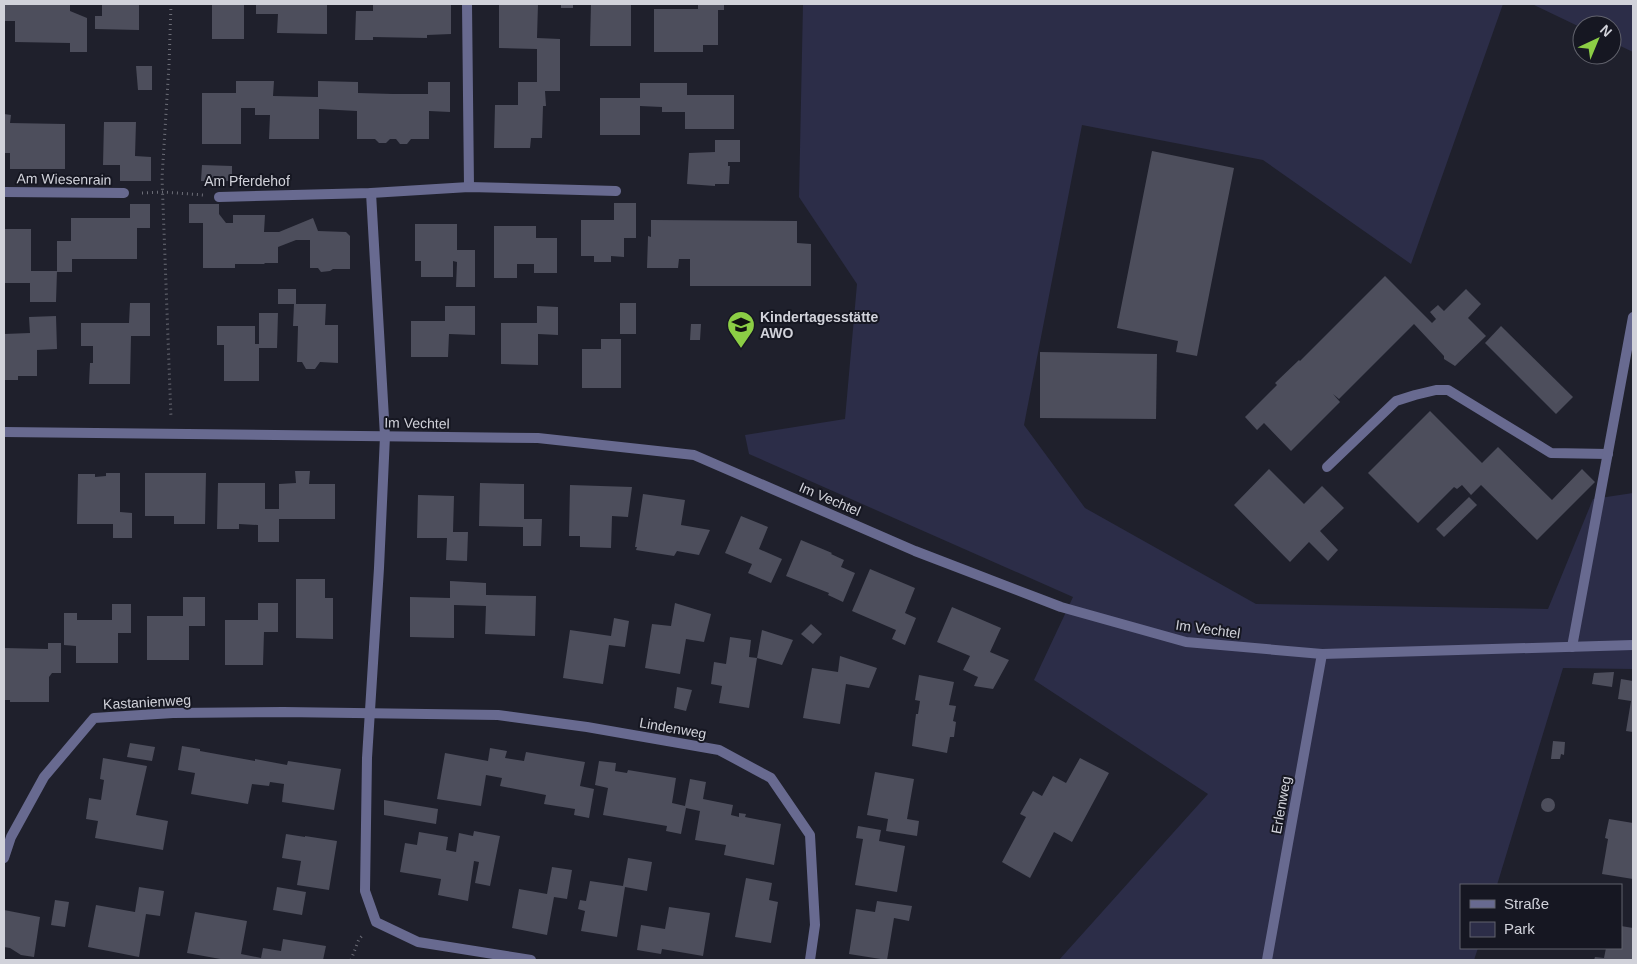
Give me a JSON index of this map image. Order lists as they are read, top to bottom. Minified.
{"streets":{"street":["Am Wiesenrain","Am Pferdehof","Im Vechtel","Kastanienweg","Lindenweg","Erlenweg"]},"crossings":[["Am Wiesenrain","Am Pferdehof"],["Im Vechtel","Erlenweg"],["Kastanienweg","Lindenweg"]],"places":{"school or university":["Kindertagesstätte AWO"]},"legend":["Straße","Park"],"north":"top right"}
